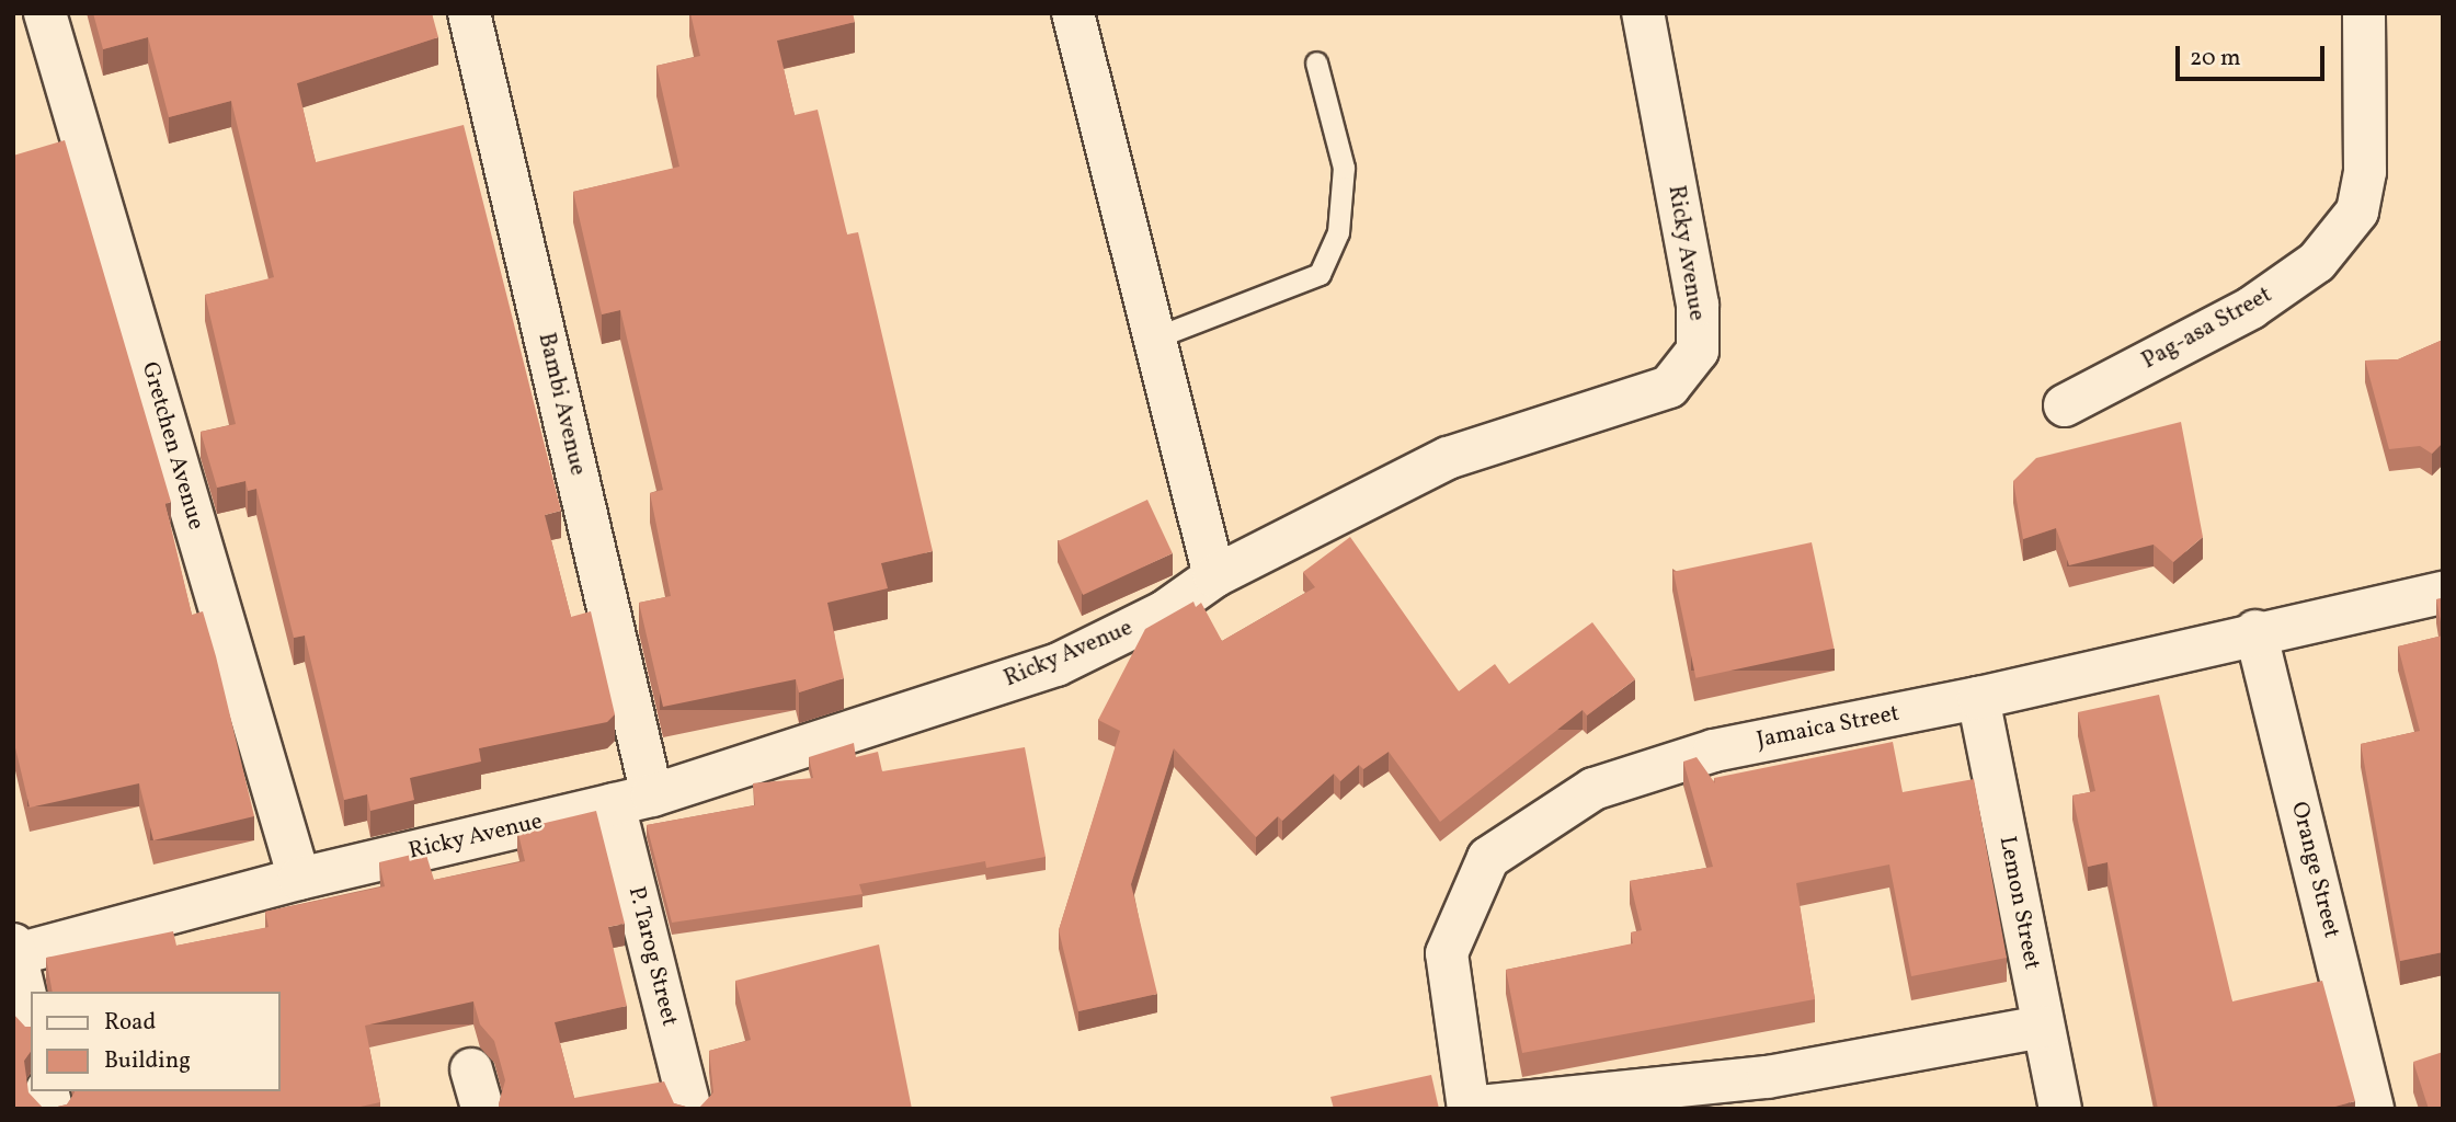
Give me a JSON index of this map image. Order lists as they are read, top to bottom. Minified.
{"streets":{"street":["Ricky Avenue","Pag-asa Street","Bambi Avenue","Gretchen Avenue","Jamaica Street","Orange Street","Lemon Street","P. Tarog Street"]},"crossings":[["Ricky Avenue","Bambi Avenue"],["Ricky Avenue","Gretchen Avenue"],["Ricky Avenue","P. Tarog Street"],["Bambi Avenue","P. Tarog Street"],["Jamaica Street","Orange Street"],["Jamaica Street","Lemon Street"]],"legend":["Road","Building"],"scale_bar":"20 m"}
